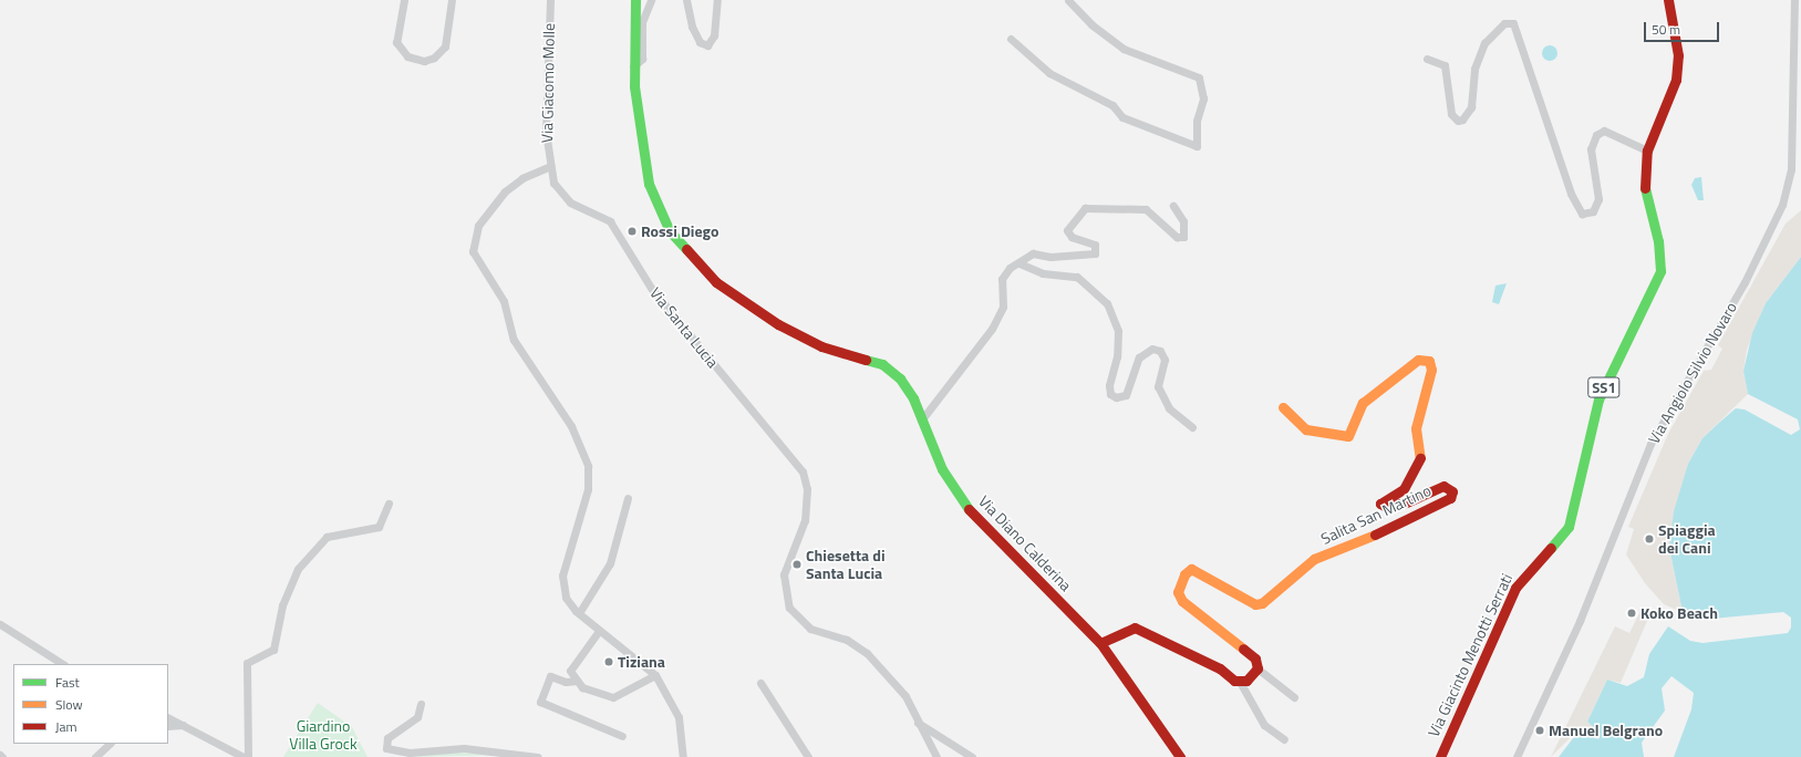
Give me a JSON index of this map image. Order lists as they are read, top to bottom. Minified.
{"streets":{"main road":["SS1","Salita San Martino","Via Diano Calderina","Via Giacinto Menotti Serrati"],"street":["Via Giacomo Molle","Via Santa Lucia","Via Angiolo Silvio Novaro"]},"crossings":[["Via Giacomo Molle","Via Santa Lucia"]],"parks":["Giardino Villa Grock"],"places":["Rossi Diego","Spiaggia dei Cani","Chiesetta di Santa Lucia","Koko Beach","Tiziana","Manuel Belgrano"],"legend":["Fast","Slow","Jam"],"scale_bar":"50 m"}
